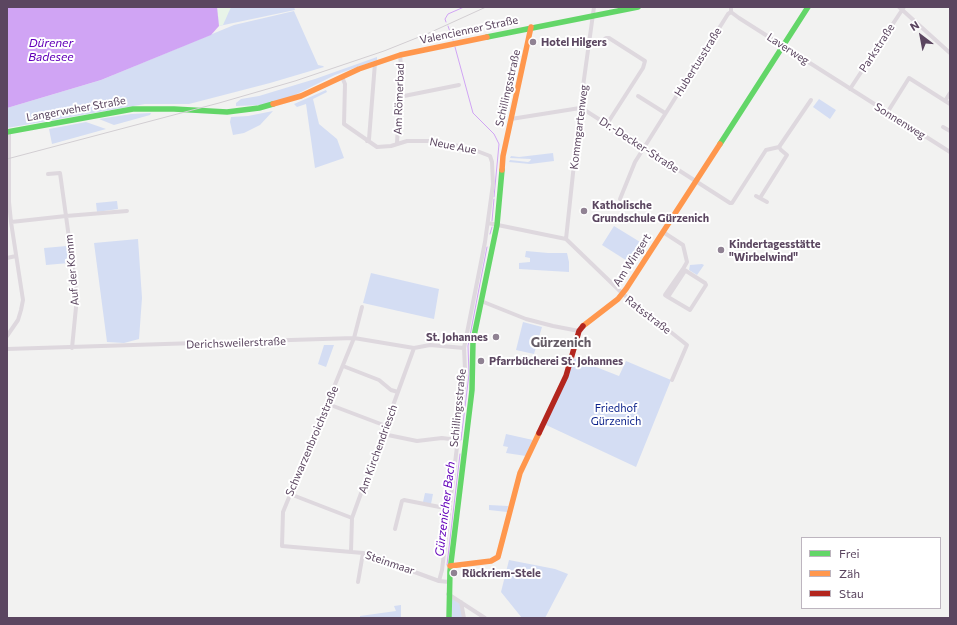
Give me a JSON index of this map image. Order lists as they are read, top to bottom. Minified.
{"streets":{"main road":["Valencienner Straße","Schillingsstraße","Langerweher Straße","Am Wingert"],"street":["Parkstraße","Laverweg","Hubertusstraße","Am Römerbad","Sonnenweg","Kommgartenweg","Dr.-Decker-Straße","Neue Aue","Auf der Komm","Ratsstraße","Derichsweilerstraße","Schwarzenbroichstraße","Am Kirchendriesch","Steinmaar"]},"crossings":[["Valencienner Straße","Schillingsstraße"],["Valencienner Straße","Am Römerbad"],["Valencienner Straße","Langerweher Straße"],["Valencienner Straße","Kommgartenweg"],["Valencienner Straße","Neue Aue"],["Parkstraße","Laverweg"],["Parkstraße","Sonnenweg"],["Laverweg","Hubertusstraße"],["Laverweg","Sonnenweg"],["Laverweg","Am Wingert"],["Hubertusstraße","Dr.-Decker-Straße"],["Schillingsstraße","Neue Aue"],["Schillingsstraße","Derichsweilerstraße"],["Schillingsstraße","Steinmaar"],["Am Römerbad","Neue Aue"],["Kommgartenweg","Dr.-Decker-Straße"],["Kommgartenweg","Ratsstraße"],["Dr.-Decker-Straße","Am Wingert"],["Am Wingert","Ratsstraße"],["Auf der Komm","Derichsweilerstraße"],["Derichsweilerstraße","Schwarzenbroichstraße"],["Derichsweilerstraße","Am Kirchendriesch"],["Schwarzenbroichstraße","Steinmaar"],["Am Kirchendriesch","Steinmaar"]],"districts":["Gürzenich"],"water":["Dürener Badesee","Gürzenicher Bach"],"parks":["Friedhof Gürzenich"],"places":["Hotel Hilgers","Katholische Grundschule Gürzenich","Kindertagesstätte \"Wirbelwind\"","St. Johannes","Pfarrbücherei St. Johannes","Rückriem-Stele"],"legend":["Frei","Zäh","Stau"],"north":"top left"}
